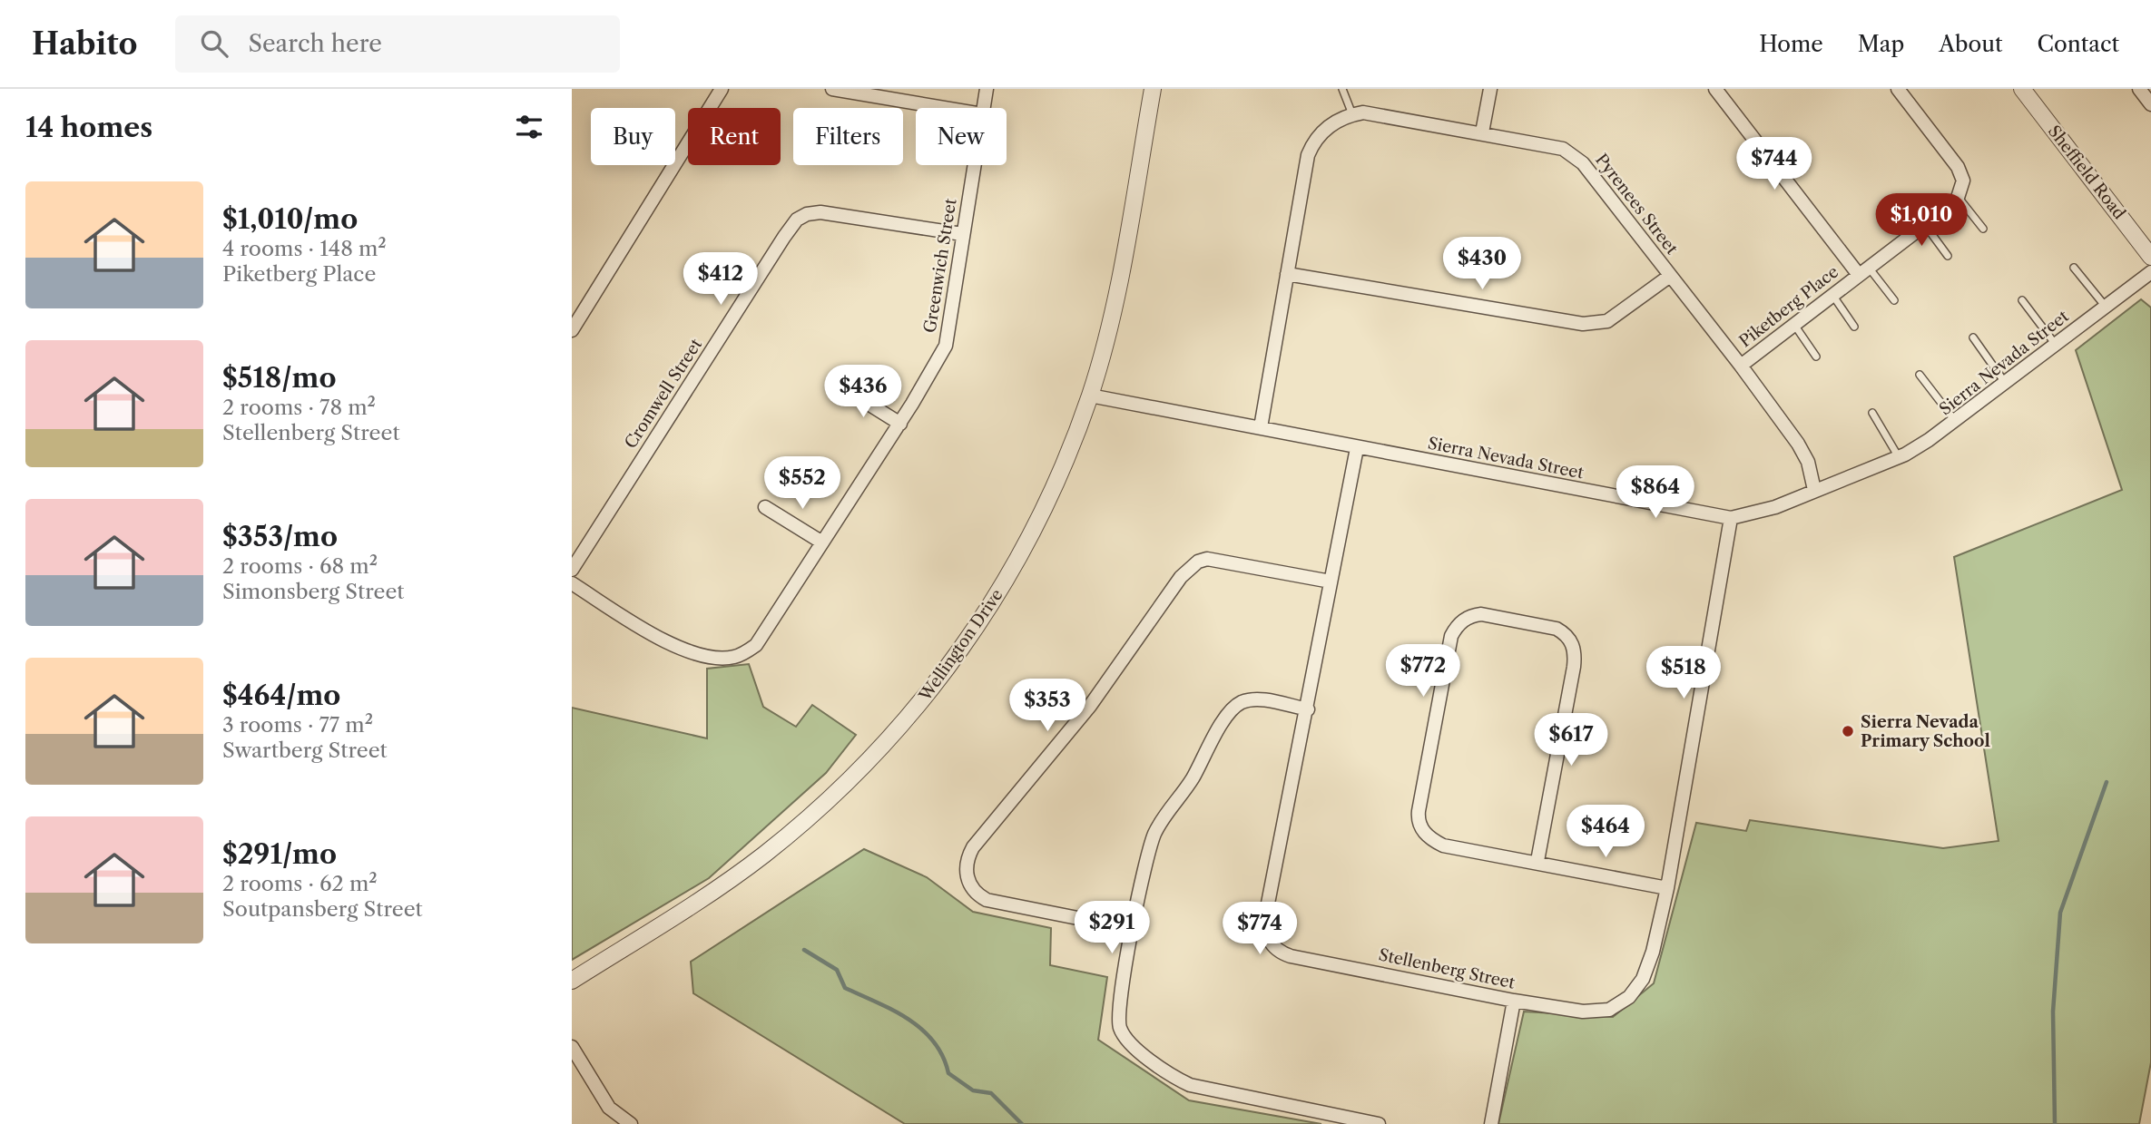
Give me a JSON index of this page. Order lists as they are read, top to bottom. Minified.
{"streets":{"street":["Sheffield Road","Pyrenees Street","Greenwich Street","Piketberg Place","Sierra Nevada Street","Cromwell Street","Wellington Drive","Stellenberg Street"]},"crossings":[["Pyrenees Street","Piketberg Place"],["Pyrenees Street","Sierra Nevada Street"],["Greenwich Street","Cromwell Street"],["Sierra Nevada Street","Wellington Drive"],["Sierra Nevada Street","Stellenberg Street"]],"places":["Sierra Nevada Primary School"],"page":{"header":"Habito","search":"Search here","nav":["Home","Map","About","Contact"],"heading":"14 homes","chip":["Buy","Rent","Filters","New"],"price":["$744","$1,010","$430","$412","$436","$552","$864","$772","$518","$353","$617","$464","$291","$774"],"list":[{"name":"$1,010/mo","note":"4 rooms · 148 m² · Piketberg Place"},{"name":"$518/mo","note":"2 rooms · 78 m² · Stellenberg Street"},{"name":"$353/mo","note":"2 rooms · 68 m² · Simonsberg Street"},{"name":"$464/mo","note":"3 rooms · 77 m² · Swartberg Street"},{"name":"$291/mo","note":"2 rooms · 62 m² · Soutpansberg Street"}]}}
